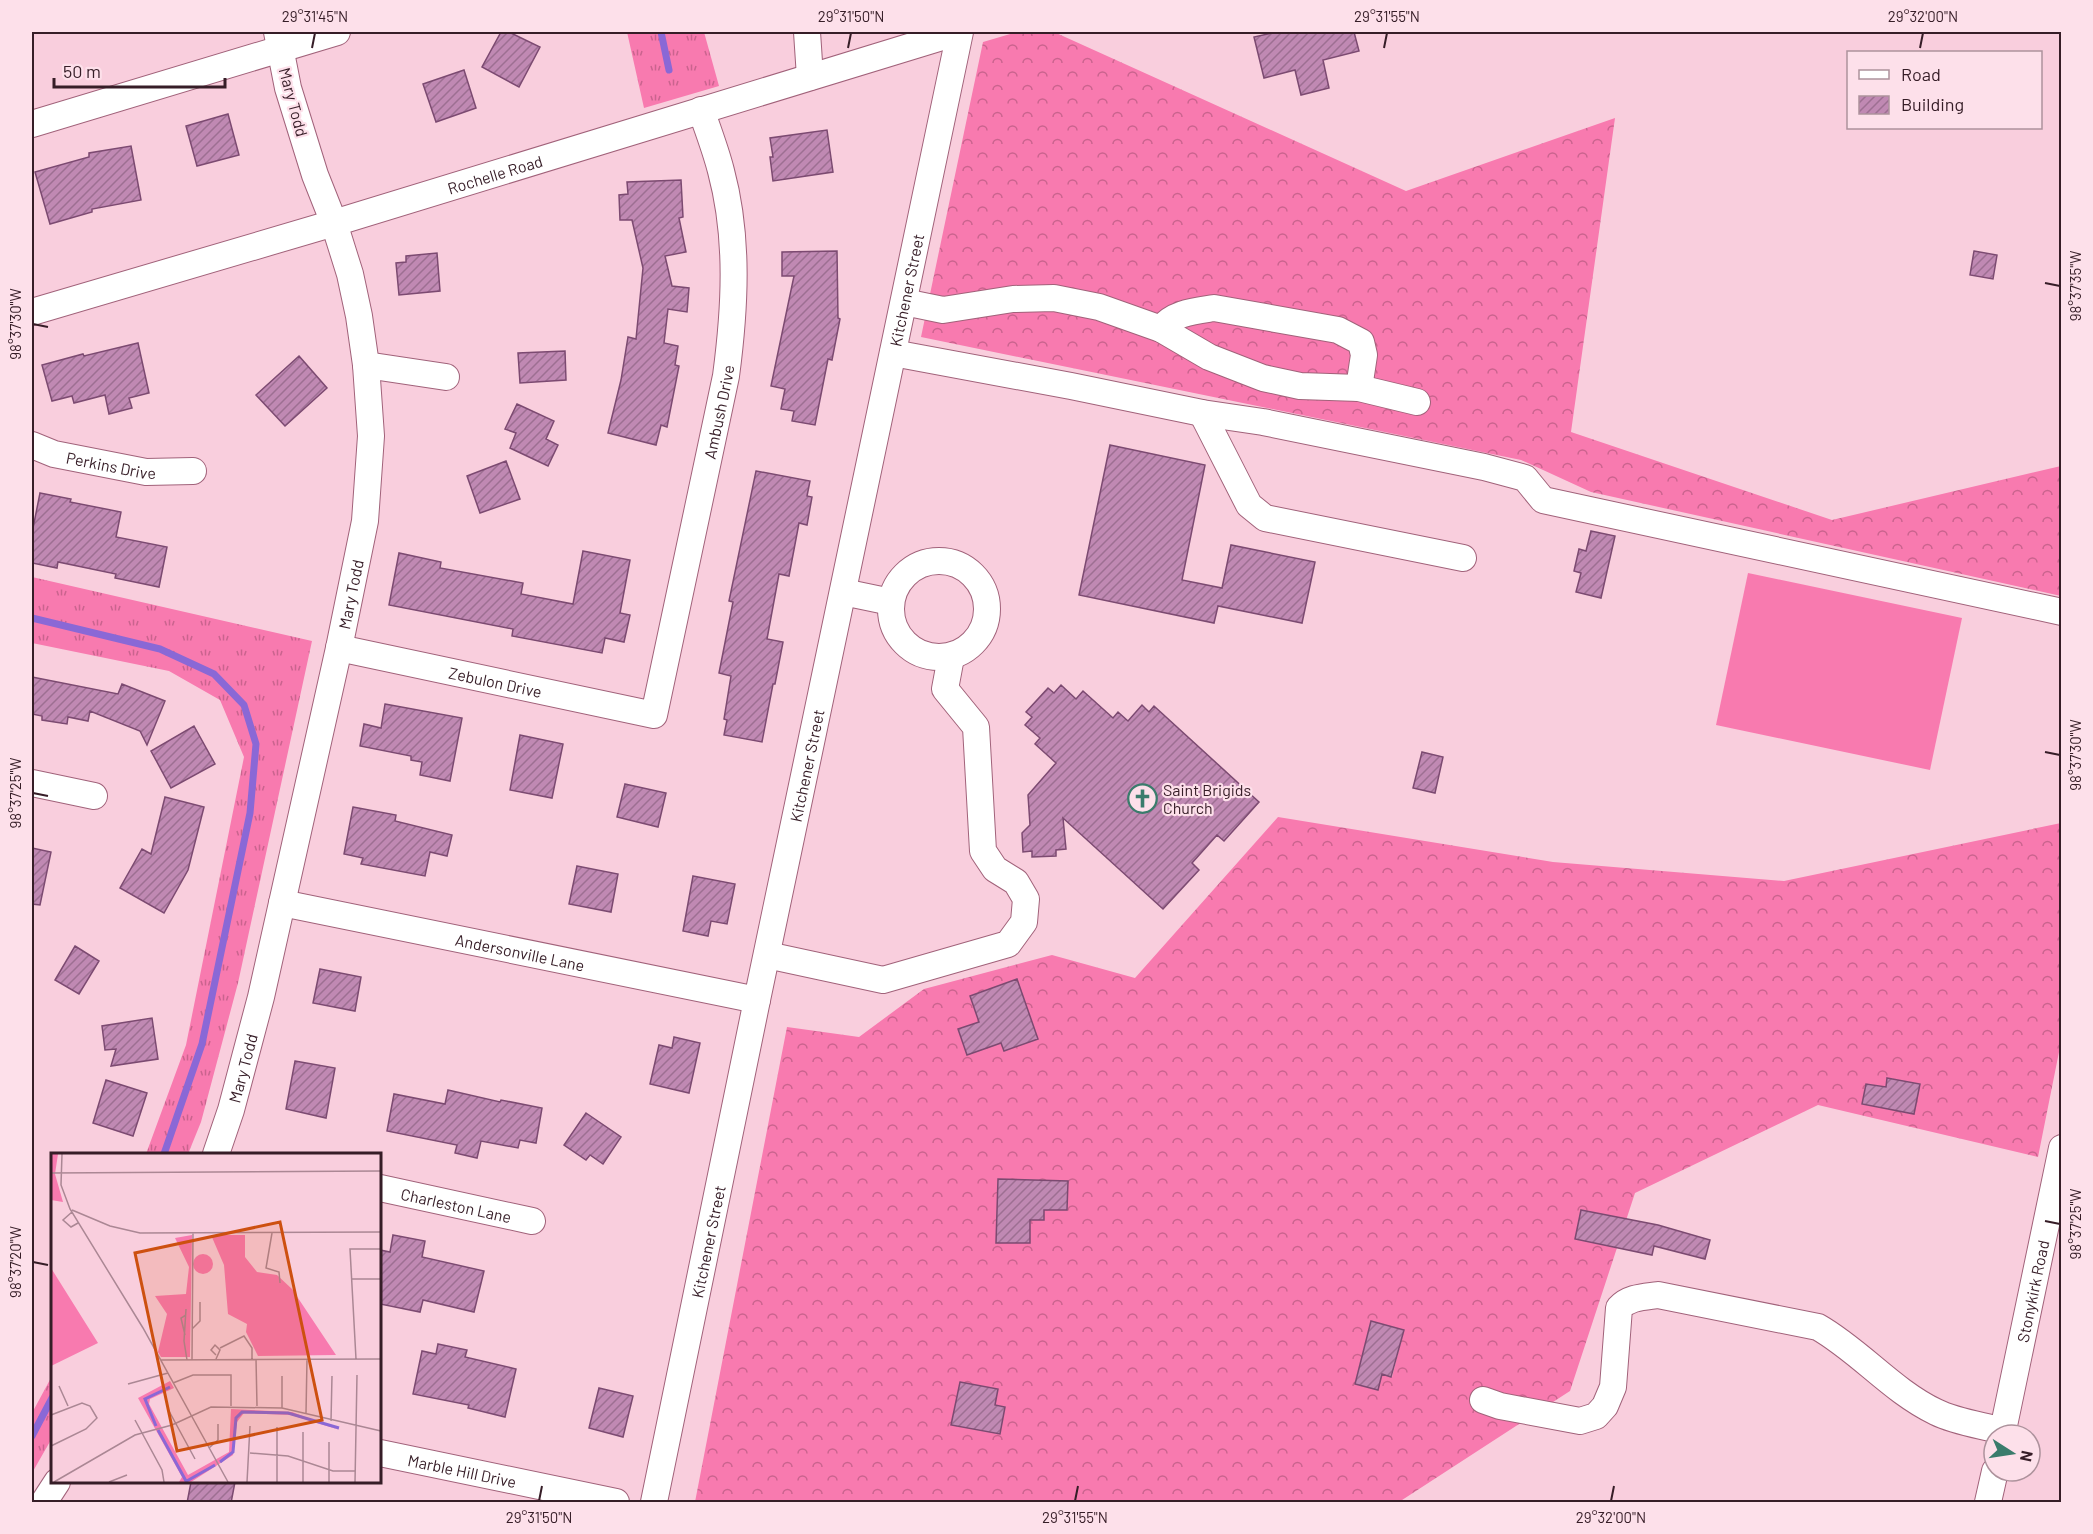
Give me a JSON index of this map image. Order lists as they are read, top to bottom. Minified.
{"streets":{"street":["Mary Todd","Rochelle Road","Kitchener Street","Ambush Drive","Perkins Drive","Zebulon Drive","Andersonville Lane","Charleston Lane","Stonykirk Road","Marble Hill Drive"]},"crossings":[["Mary Todd","Rochelle Road"],["Mary Todd","Zebulon Drive"],["Mary Todd","Andersonville Lane"],["Rochelle Road","Kitchener Street"],["Rochelle Road","Ambush Drive"],["Kitchener Street","Andersonville Lane"],["Ambush Drive","Zebulon Drive"]],"places":{"church":["Saint Brigids Church"]},"legend":["Road","Building"],"scale_bar":"50 m","north":"right","coordinates":["29°31'45\"N","29°31'50\"N","29°31'55\"N","29°32'00\"N","98°37'35\"W","98°37'30\"W","98°37'25\"W","98°37'20\"W"]}
